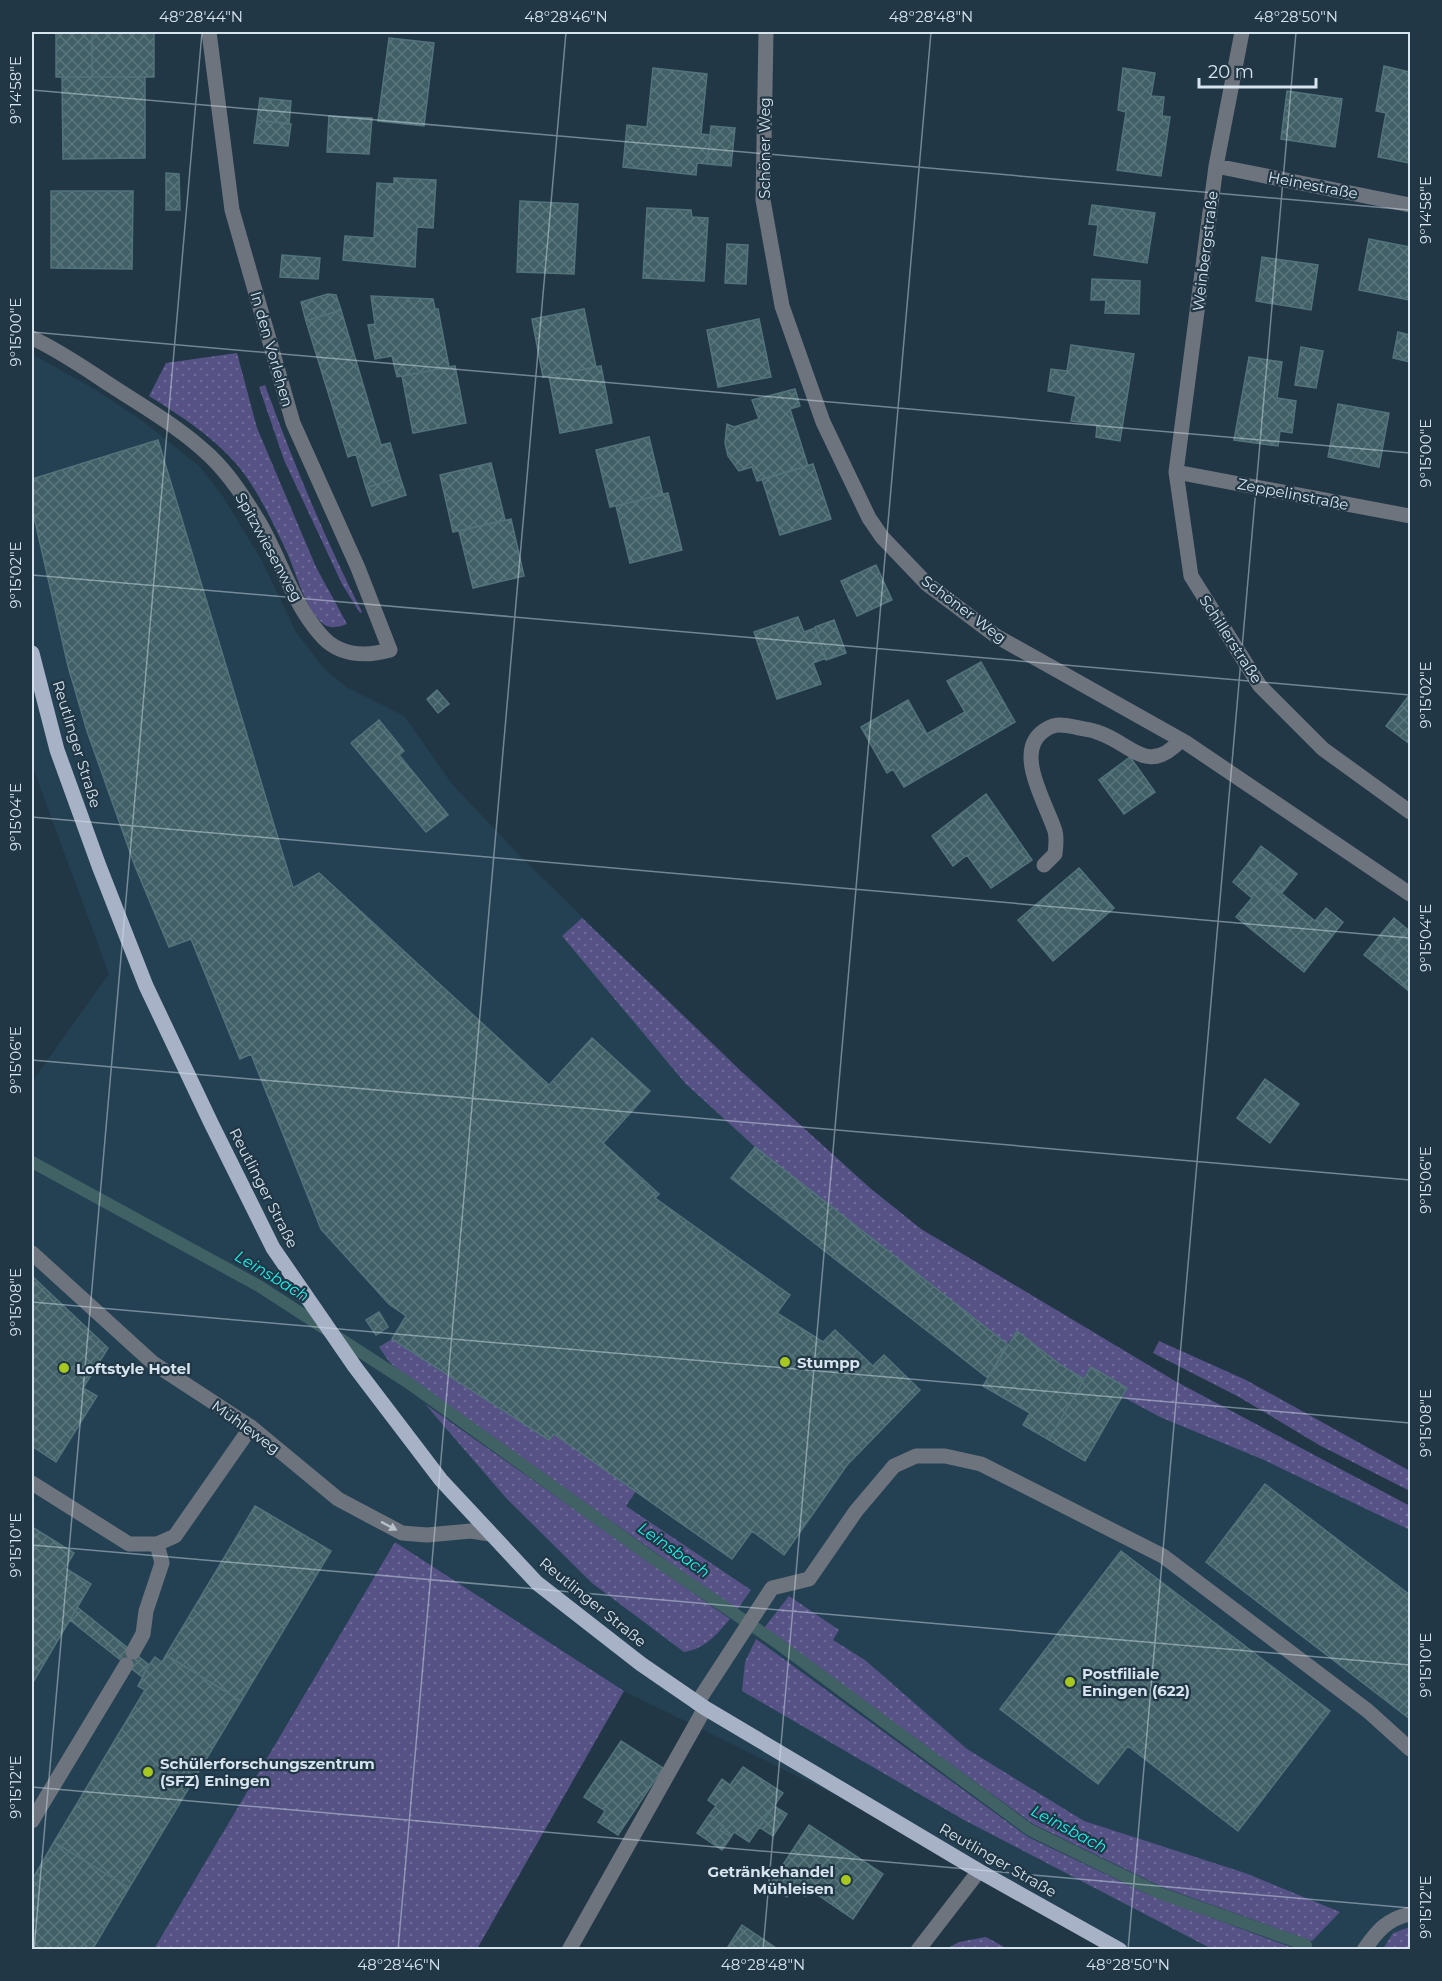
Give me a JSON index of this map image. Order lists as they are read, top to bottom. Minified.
{"streets":{"main road":["Reutlinger Straße"],"street":["Schöner Weg","Heinestraße","Weinbergstraße","In den Vorlehen","Zeppelinstraße","Spitzwiesenweg","Schillerstraße","Mühleweg"]},"crossings":[["Heinestraße","Weinbergstraße"],["Weinbergstraße","Zeppelinstraße"],["Weinbergstraße","Schillerstraße"],["In den Vorlehen","Spitzwiesenweg"],["Zeppelinstraße","Schillerstraße"],["Reutlinger Straße","Mühleweg"]],"one_way":["Mühleweg"],"water":["Leinsbach"],"places":["Stumpp","Loftstyle Hotel","Postfiliale Eningen (622)","Schülerforschungszentrum (SFZ) Eningen","Getränkehandel Mühleisen"],"scale_bar":"20 m","coordinates":["48°28'44\"N","48°28'46\"N","48°28'48\"N","48°28'50\"N","9°14'58\"E","9°15'00\"E","9°15'02\"E","9°15'04\"E","9°15'06\"E","9°15'08\"E","9°15'10\"E","9°15'12\"E"]}
